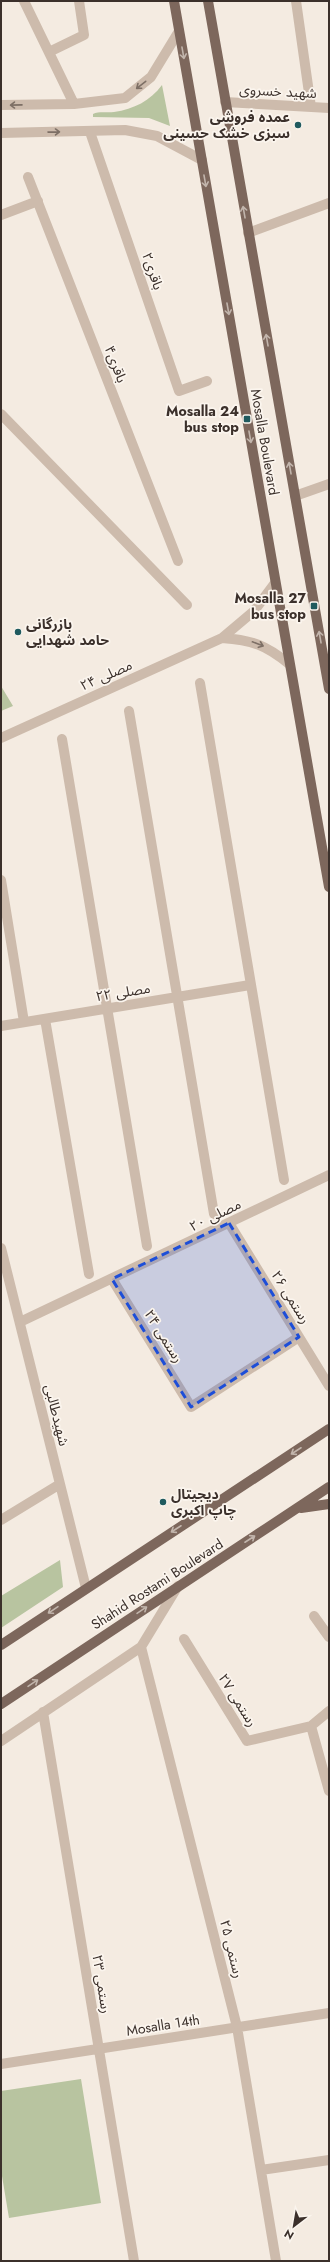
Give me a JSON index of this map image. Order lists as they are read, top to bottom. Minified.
{"streets":{"main road":["Mosalla Boulevard","Shahid Rostami Boulevard"],"street":["شهید خسروی","باقری۲","باقری۴","مصلی ۲۴","مصلی ۲۲","مصلی ۲۰","رستمی ۲۶","رستمی ۲۴","شهیدطالبی","رستمی ۲۷","رستمی ۲۵","رستمی ۲۳","Mosalla 14th"]},"crossings":[["شهید خسروی","Mosalla Boulevard"],["مصلی ۲۰","رستمی ۲۶"],["مصلی ۲۰","رستمی ۲۴"],["مصلی ۲۰","شهیدطالبی"],["رستمی ۲۶","رستمی ۲۴"],["رستمی ۲۵","Mosalla 14th"],["رستمی ۲۳","Mosalla 14th"]],"places":{"other":["عمده فروشی سبزی خشک حسینی","بازرگانی حامد شهدایی","دیجیتال چاپ اکبری"],"transit":["Mosalla 24 bus stop","Mosalla 27 bus stop"]},"north":"bottom left"}
